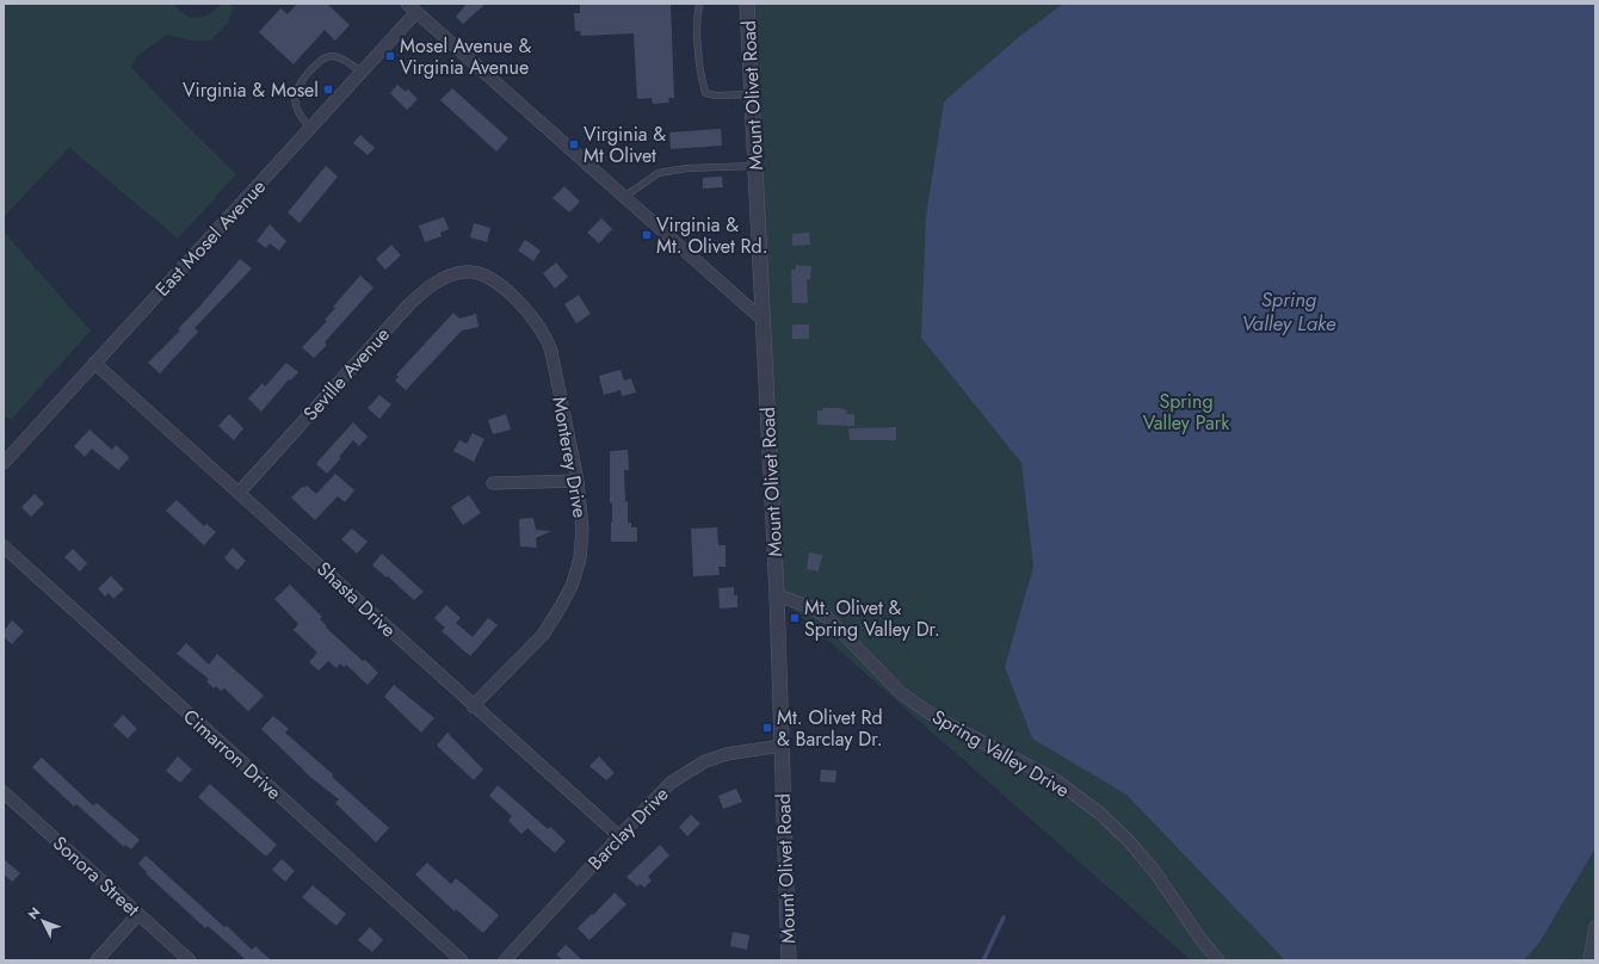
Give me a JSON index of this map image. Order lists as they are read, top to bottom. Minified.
{"streets":{"street":["Mount Olivet Road","East Mosel Avenue","Seville Avenue","Monterey Drive","Shasta Drive","Spring Valley Drive","Cimarron Drive","Barclay Drive","Sonora Street"]},"crossings":[["Mount Olivet Road","Spring Valley Drive"],["Mount Olivet Road","Barclay Drive"],["East Mosel Avenue","Shasta Drive"],["Seville Avenue","Monterey Drive"],["Seville Avenue","Shasta Drive"],["Monterey Drive","Shasta Drive"],["Shasta Drive","Barclay Drive"]],"water":["Spring Valley Lake"],"parks":["Spring Valley Park"],"places":{"transit":["Mosel Avenue & Virginia Avenue","Virginia & Mosel","Virginia & Mt Olivet","Virginia & Mt. Olivet Rd.","Mt. Olivet & Spring Valley Dr.","Mt. Olivet Rd & Barclay Dr."]},"north":"top left"}
